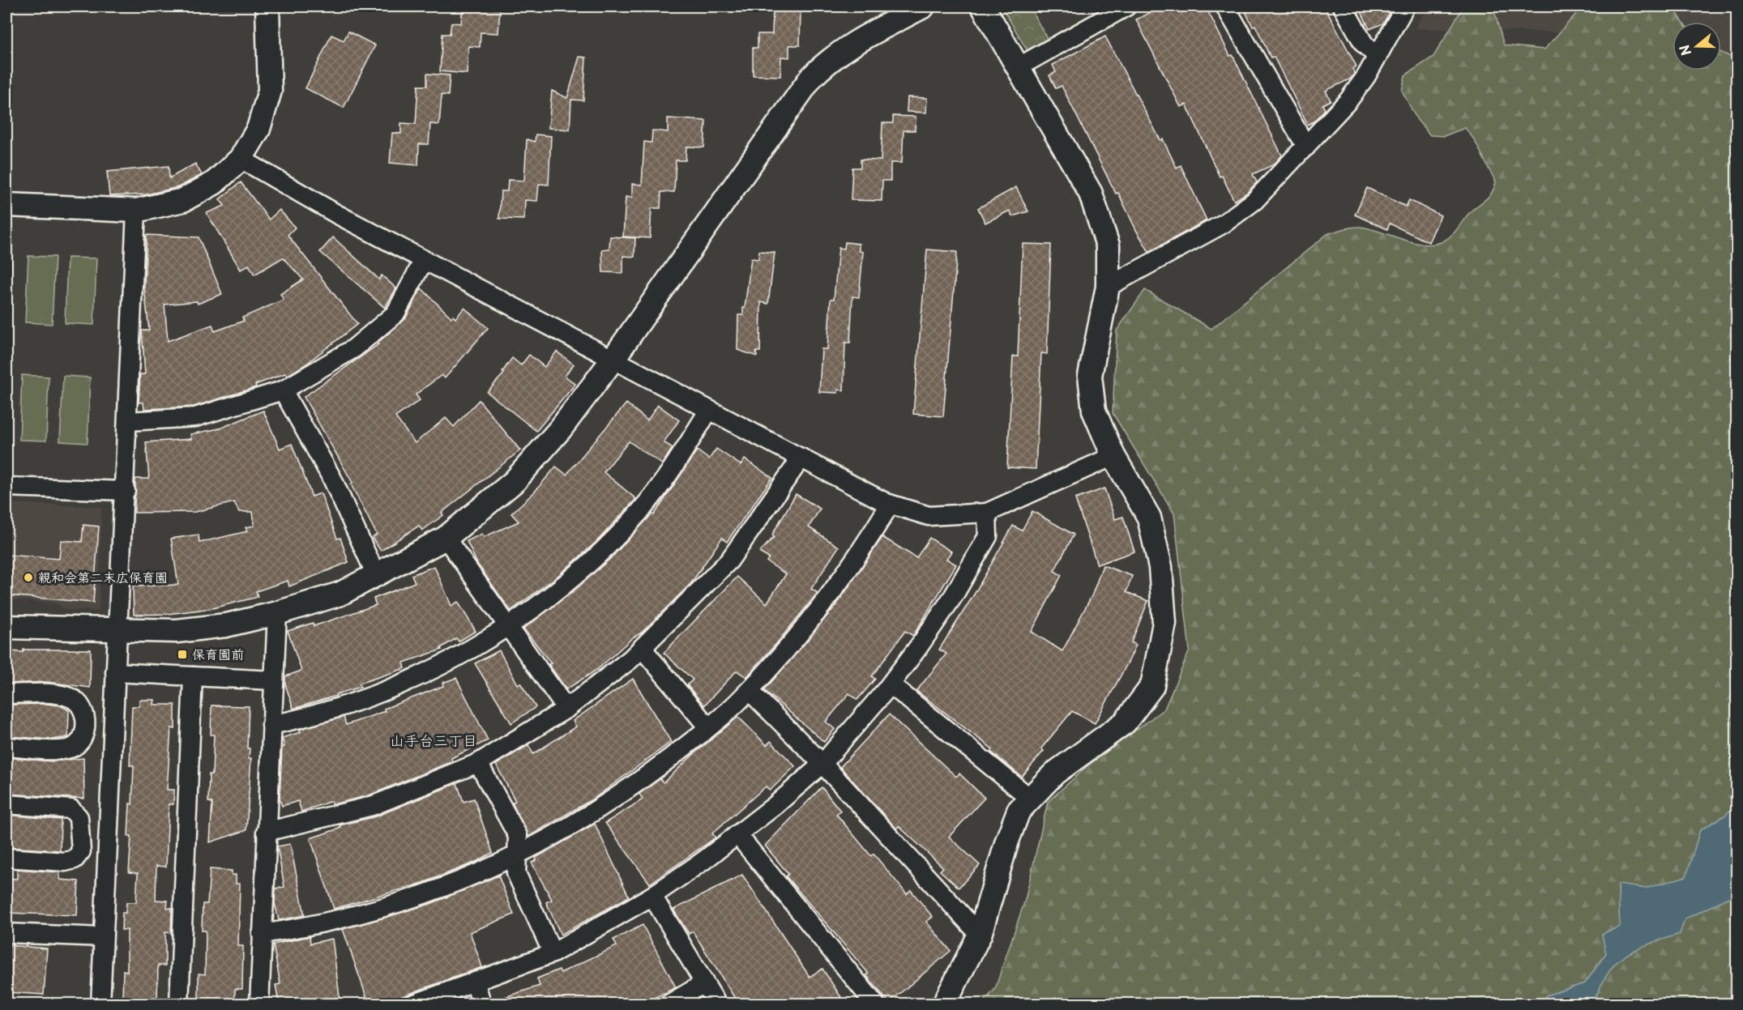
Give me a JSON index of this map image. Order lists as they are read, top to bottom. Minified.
{"districts":["山手台三丁目"],"places":{"other":["親和会第二末広保育園"],"transit":["保育園前"]},"north":"left"}
